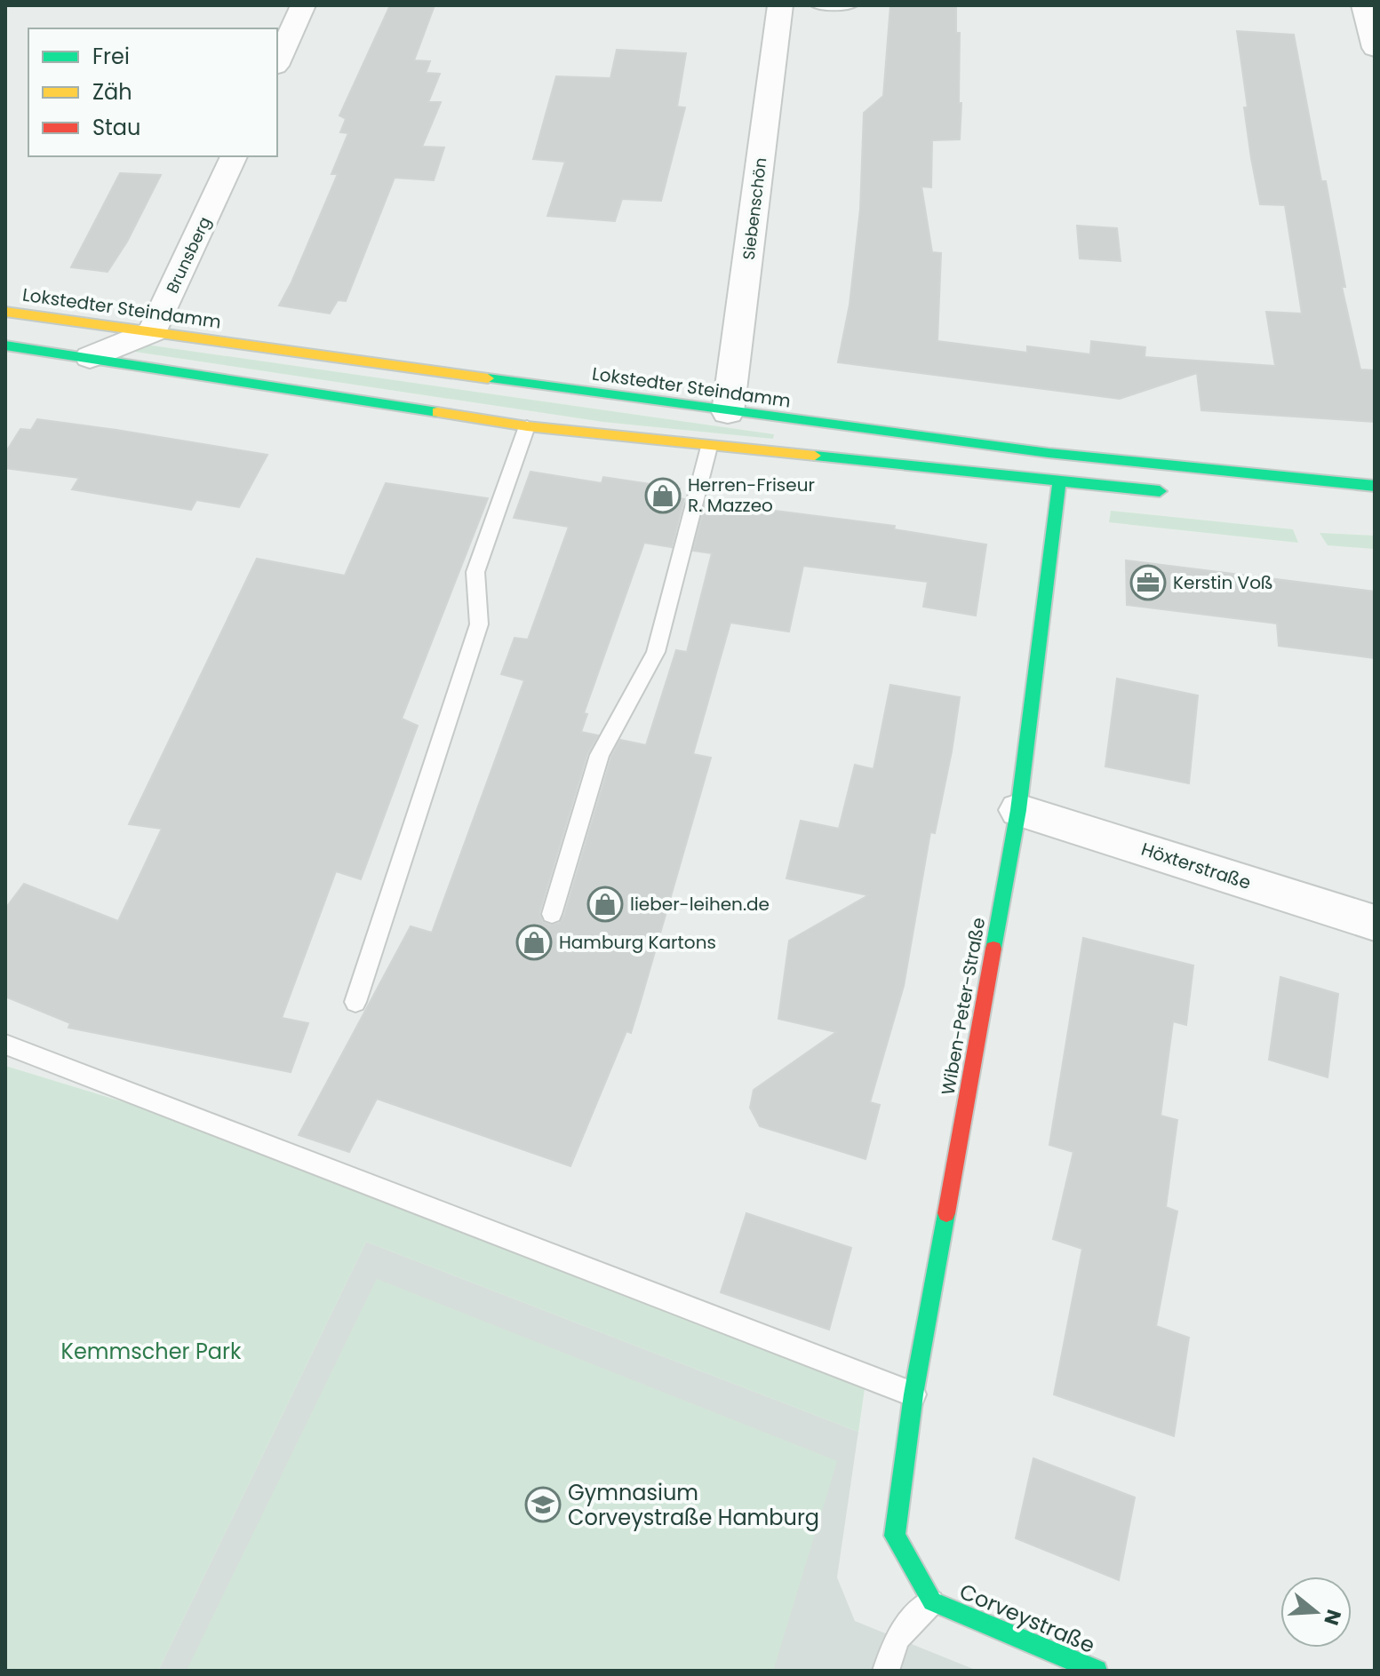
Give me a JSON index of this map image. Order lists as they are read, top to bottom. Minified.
{"streets":{"main road":["Lokstedter Steindamm","Wiben-Peter-Straße","Corveystraße"],"street":["Siebenschön","Brunsberg","Höxterstraße"]},"crossings":[["Siebenschön","Lokstedter Steindamm"],["Brunsberg","Lokstedter Steindamm"],["Höxterstraße","Wiben-Peter-Straße"],["Wiben-Peter-Straße","Corveystraße"]],"parks":["Kemmscher Park"],"places":{"shop":["Herren-Friseur R. Mazzeo","lieber-leihen.de","Hamburg Kartons"],"office":["Kerstin Voß"],"school or university":["Gymnasium Corveystraße Hamburg"]},"legend":["Frei","Zäh","Stau"],"north":"right"}
